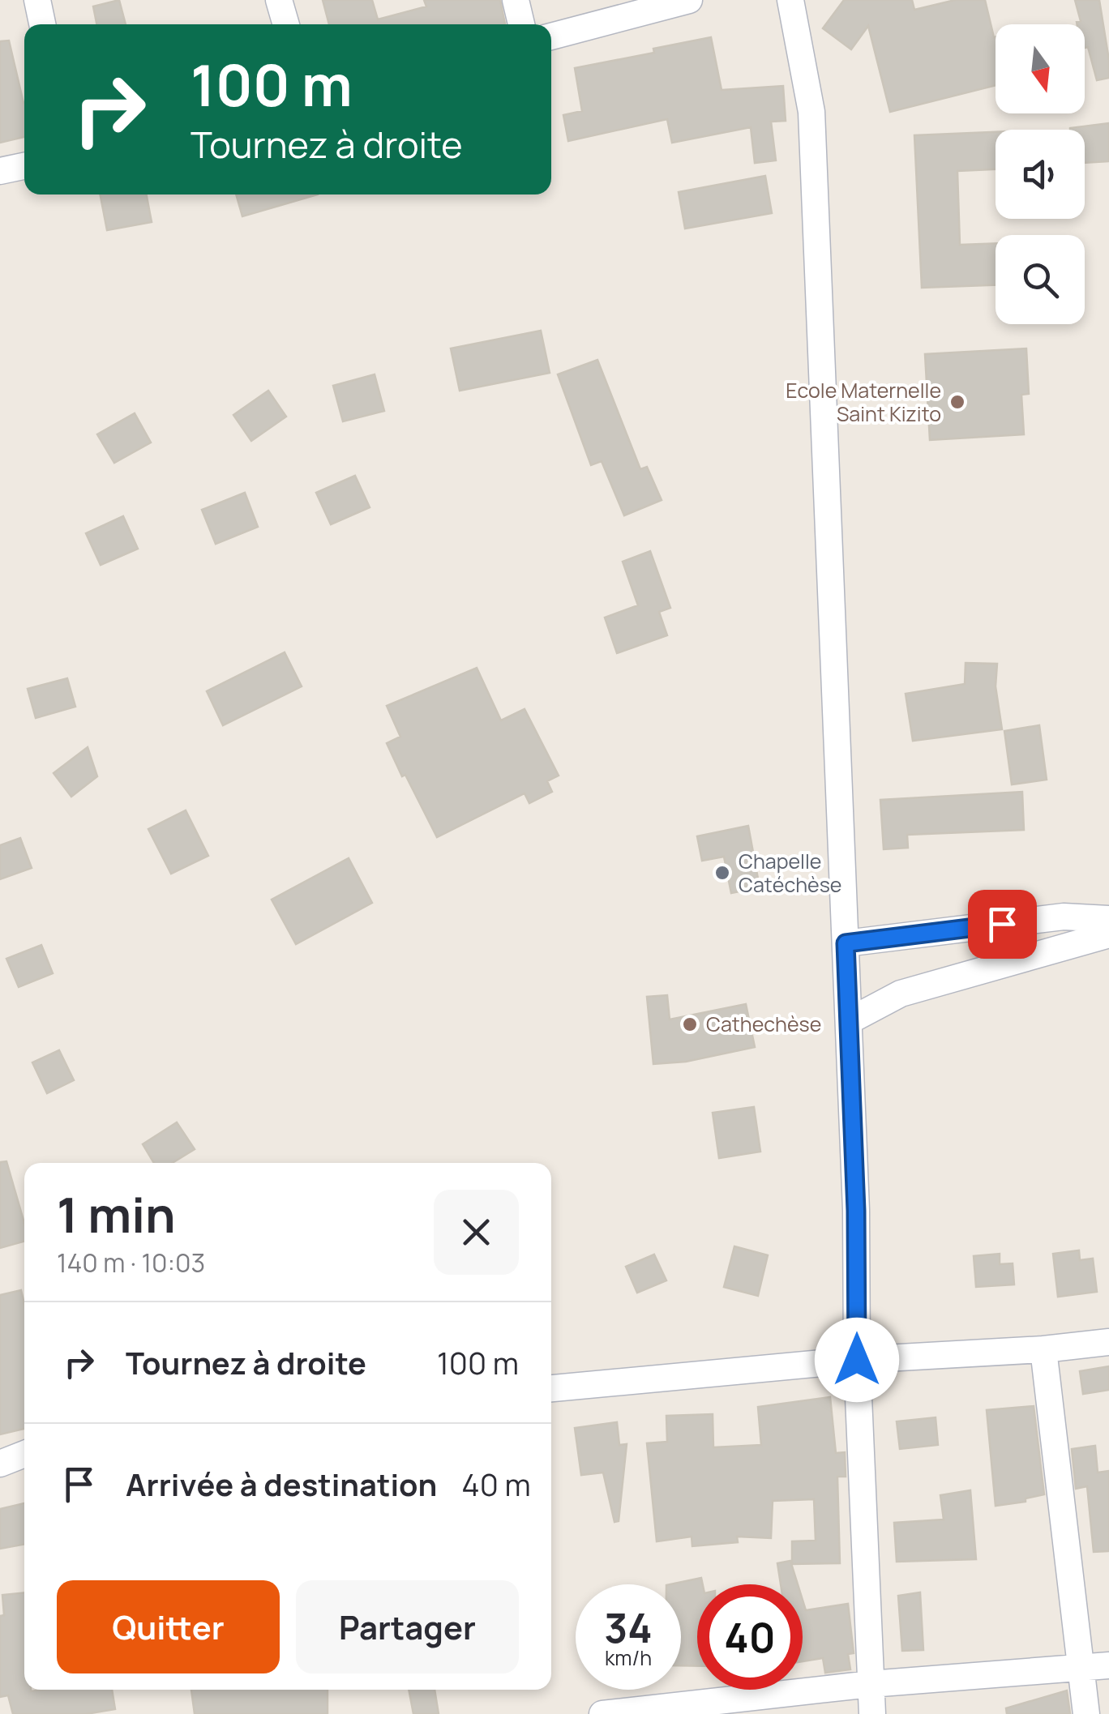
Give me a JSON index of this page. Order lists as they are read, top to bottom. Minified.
{"places":["Ecole Maternelle Saint Kizito","Chapelle Catéchèse","Cathechèse"],"north":"bottom","page":{"turn":["100 m","Tournez à droite"],"heading":["1 min","140 m · 10:03"],"list":[{"name":"Tournez à droite","value":"100 m"},{"name":"Arrivée à destination","value":"40 m"}],"buttons":["Quitter","Partager"],"speed":"34 km/h","limit":"40"}}
